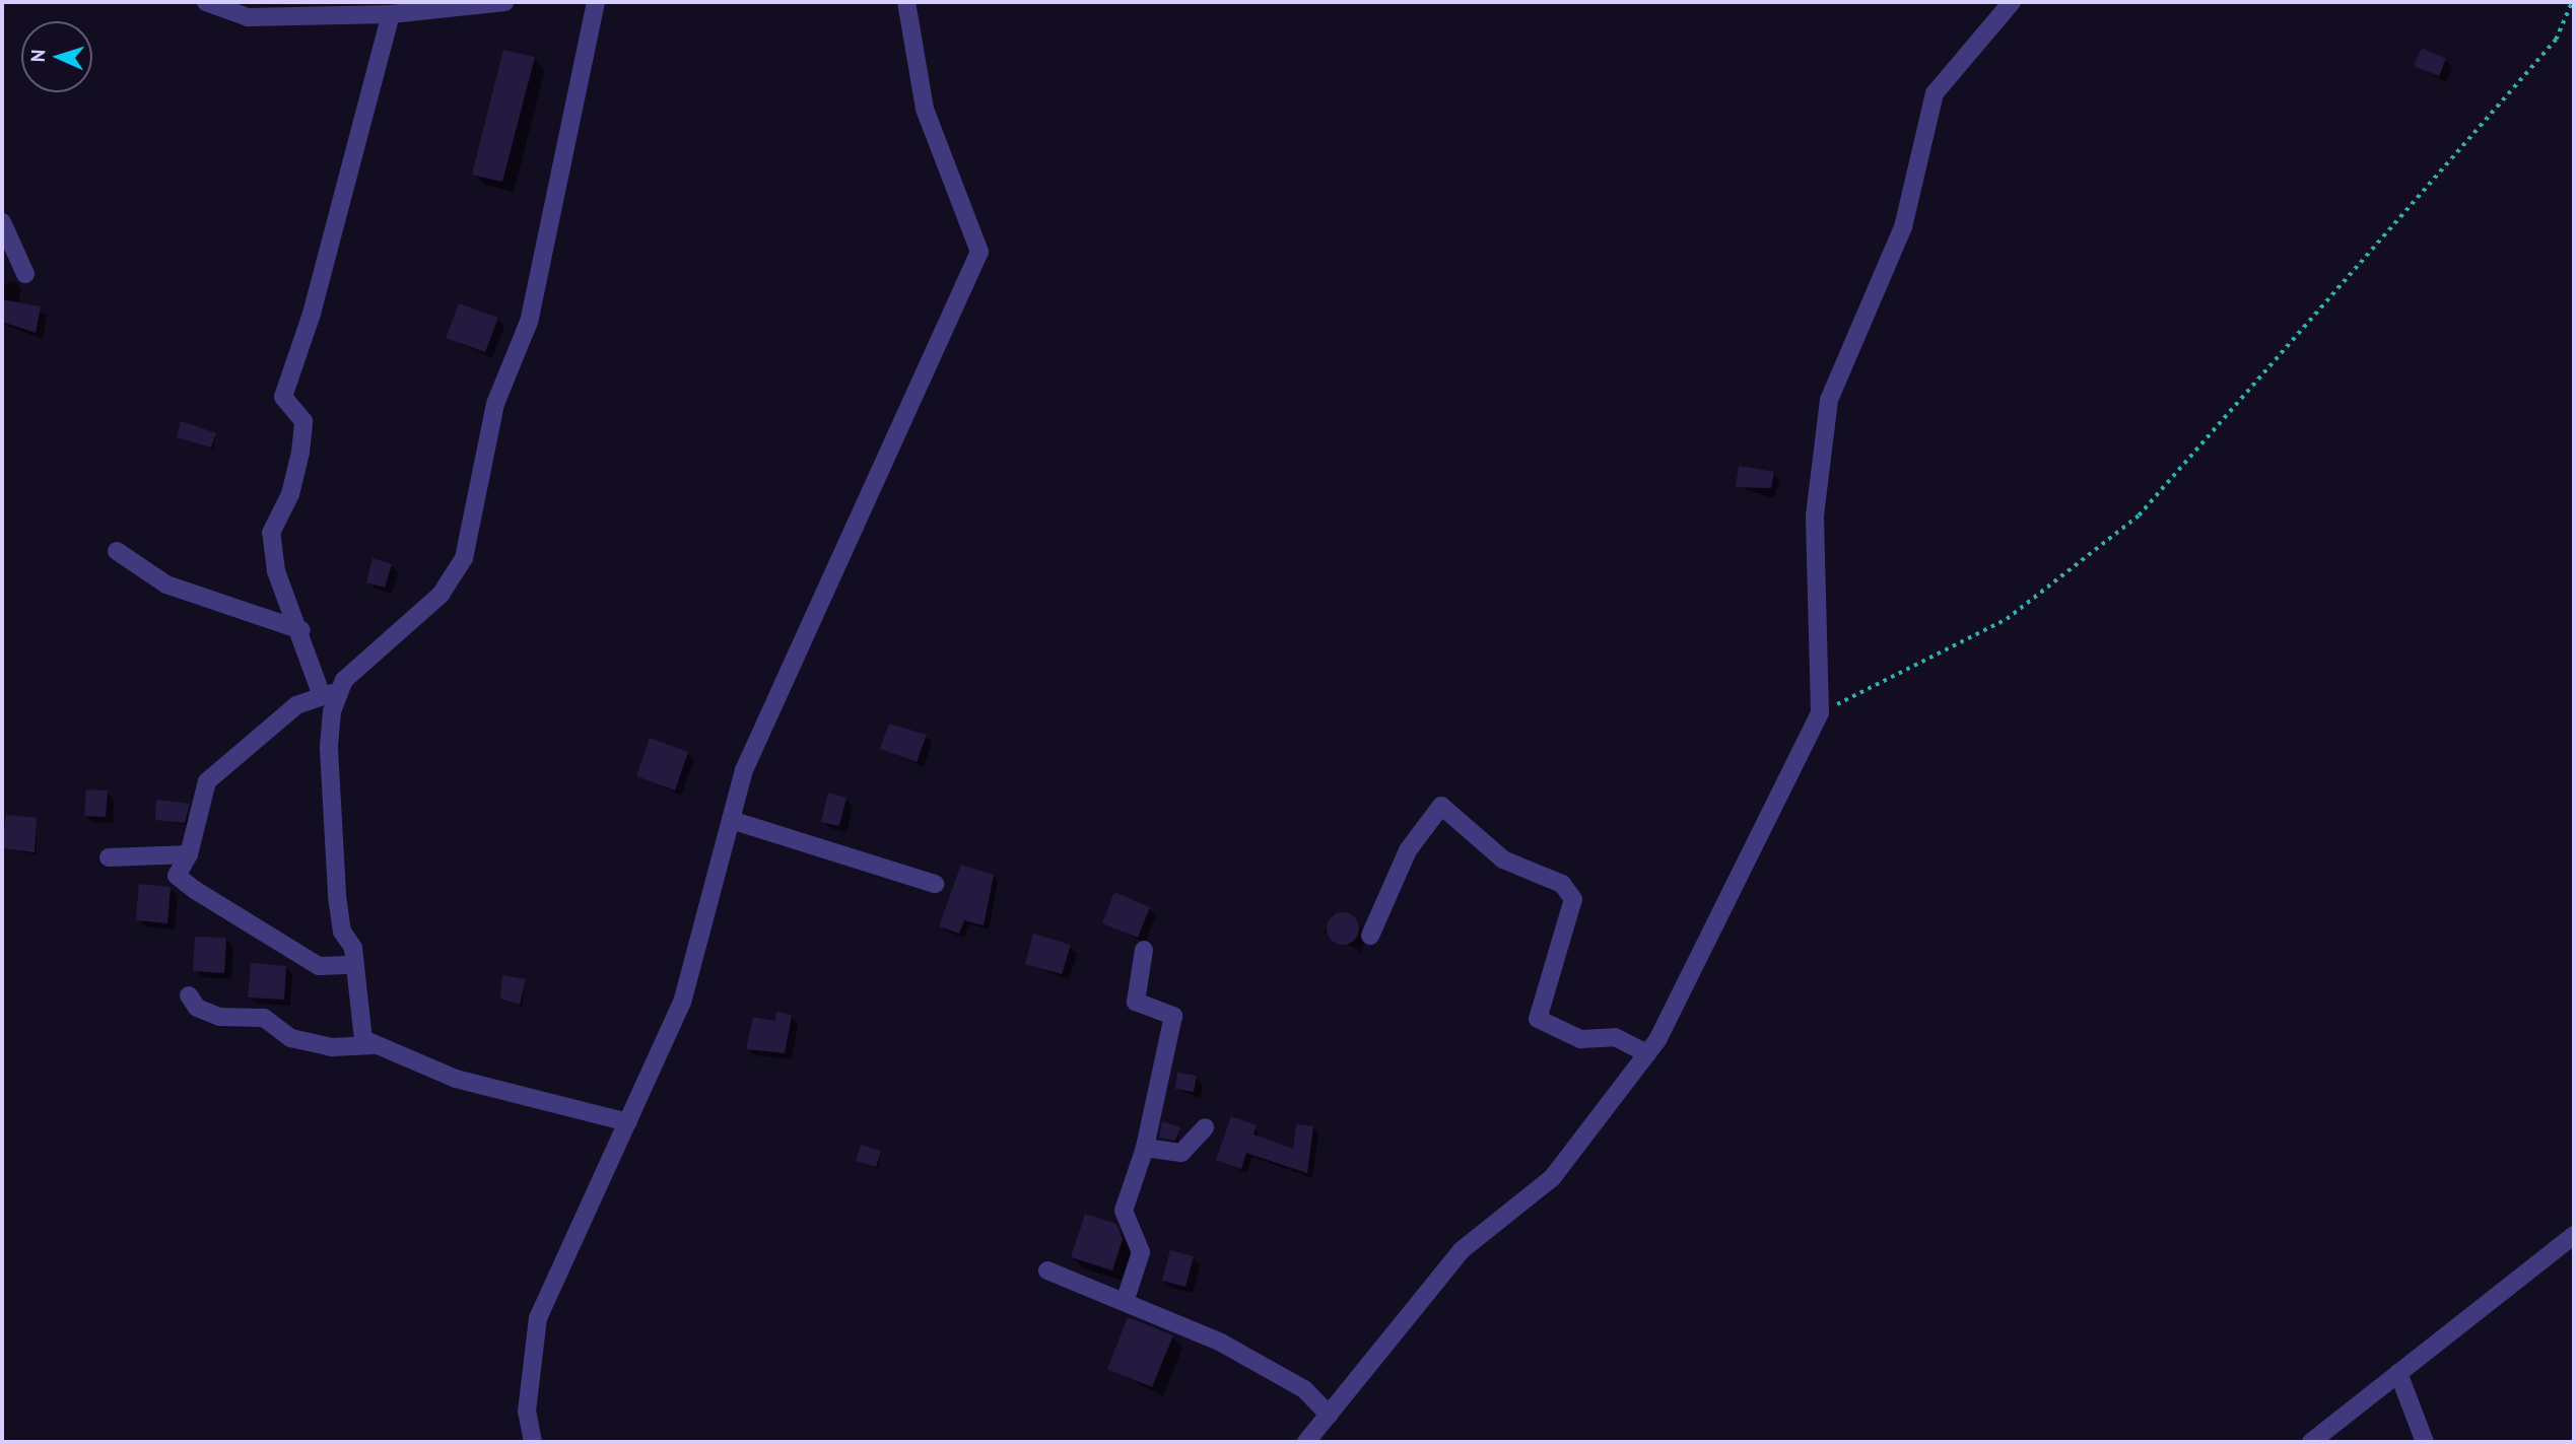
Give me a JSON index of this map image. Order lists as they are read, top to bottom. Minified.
{"north":"left"}
